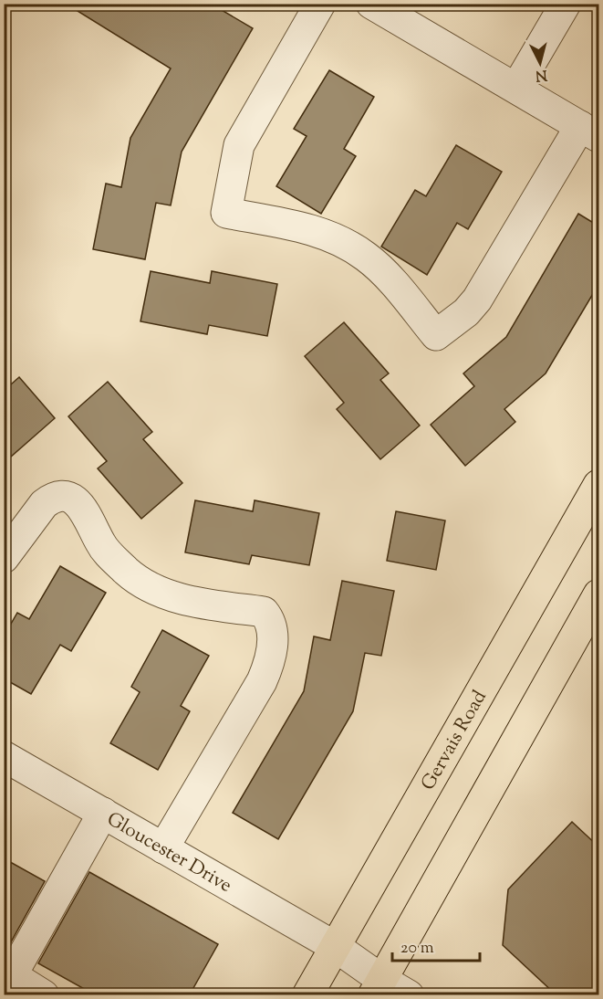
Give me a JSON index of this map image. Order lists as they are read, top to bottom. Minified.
{"streets":{"main road":["Gervais Road"],"street":["Gloucester Drive"]},"crossings":[["Gervais Road","Gloucester Drive"]],"scale_bar":"20 m","north":"bottom"}
